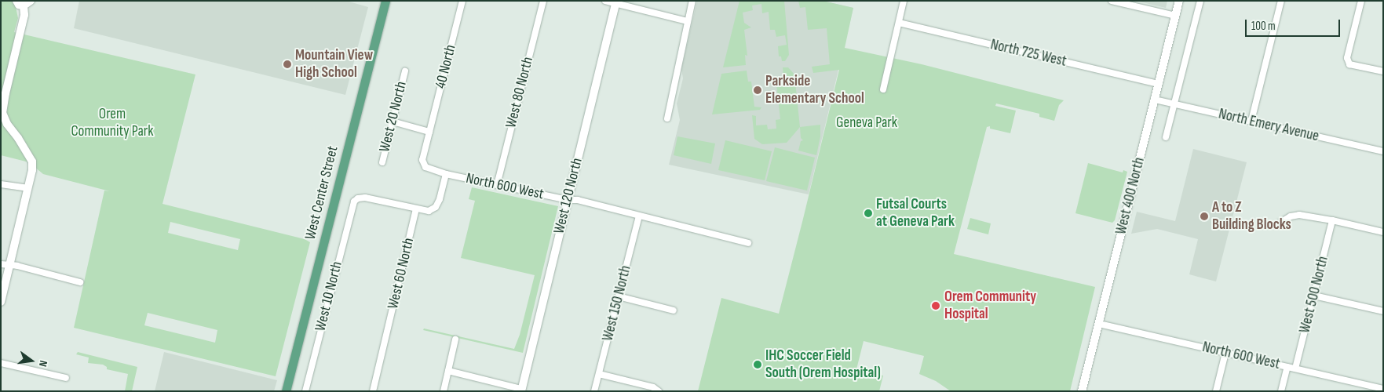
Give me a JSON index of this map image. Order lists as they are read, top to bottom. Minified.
{"streets":{"main road":["West Center Street"],"street":["North 725 West","40 North","West 80 North","West 20 North","North Emery Avenue","North 600 West","West 120 North","West 400 North","West 60 North","West 500 North","West 10 North","West 150 North"]},"crossings":[["North 725 West","West 400 North"],["40 North","North 600 West"],["West 80 North","North 600 West"],["North Emery Avenue","West 400 North"],["North 600 West","West 120 North"],["North 600 West","West 400 North"],["North 600 West","West 500 North"],["North 600 West","West 150 North"],["West 60 North","West 10 North"]],"parks":["Orem Community Park","Geneva Park"],"places":["Mountain View High School","Parkside Elementary School","Futsal Courts at Geneva Park","A to Z Building Blocks","Orem Community Hospital","IHC Soccer Field South (Orem Hospital)"],"scale_bar":"100 m","north":"right"}
